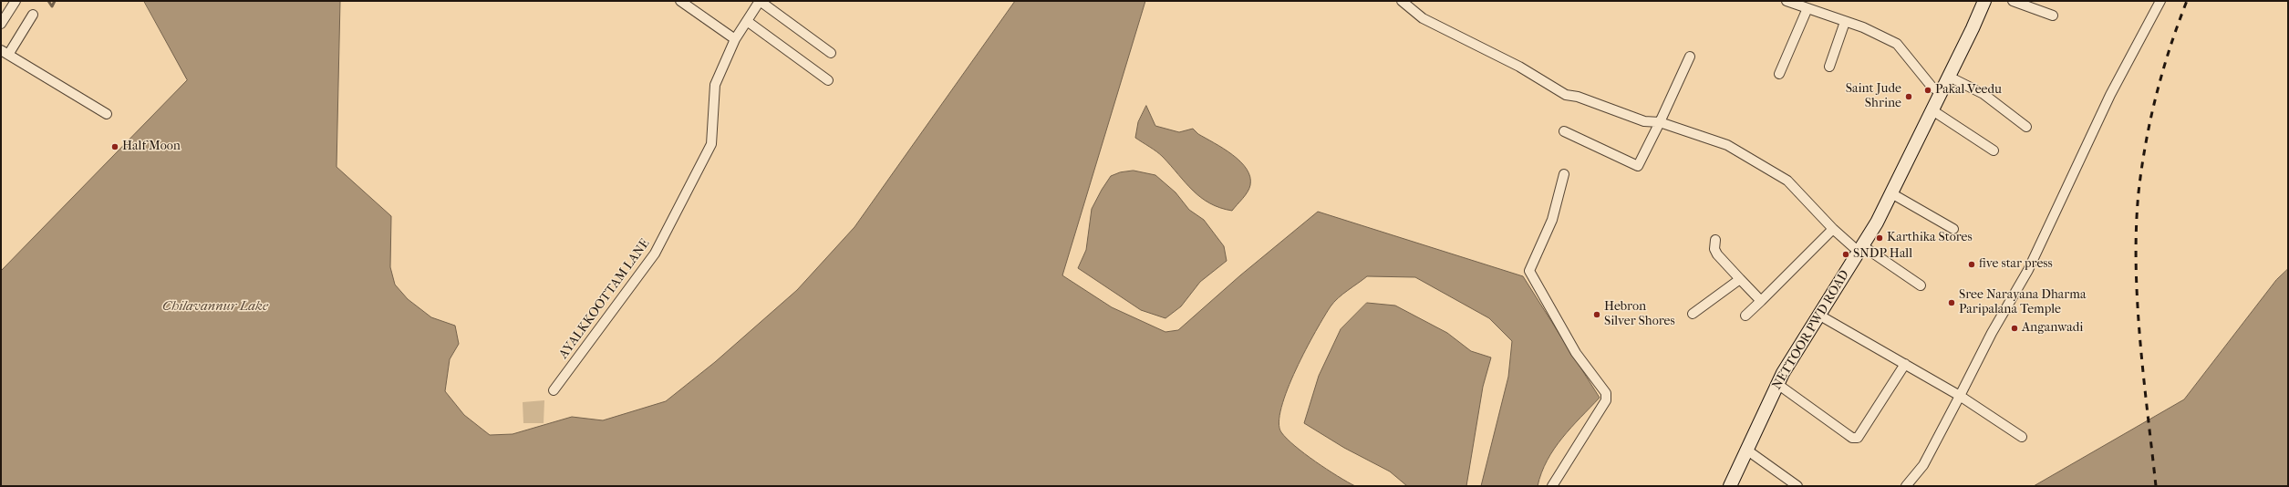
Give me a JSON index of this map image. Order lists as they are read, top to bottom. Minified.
{"streets":{"street":["AYALKKOOTTAM LANE","NETTOOR PWD ROAD"]},"water":["Chilavannur Lake"],"places":["Pakal Veedu","Saint Jude Shrine","Half Moon","Karthika Stores","SNDP Hall","five star press","Sree Narayana Dharma Paripalana Temple","Hebron Silver Shores","Anganwadi"]}
